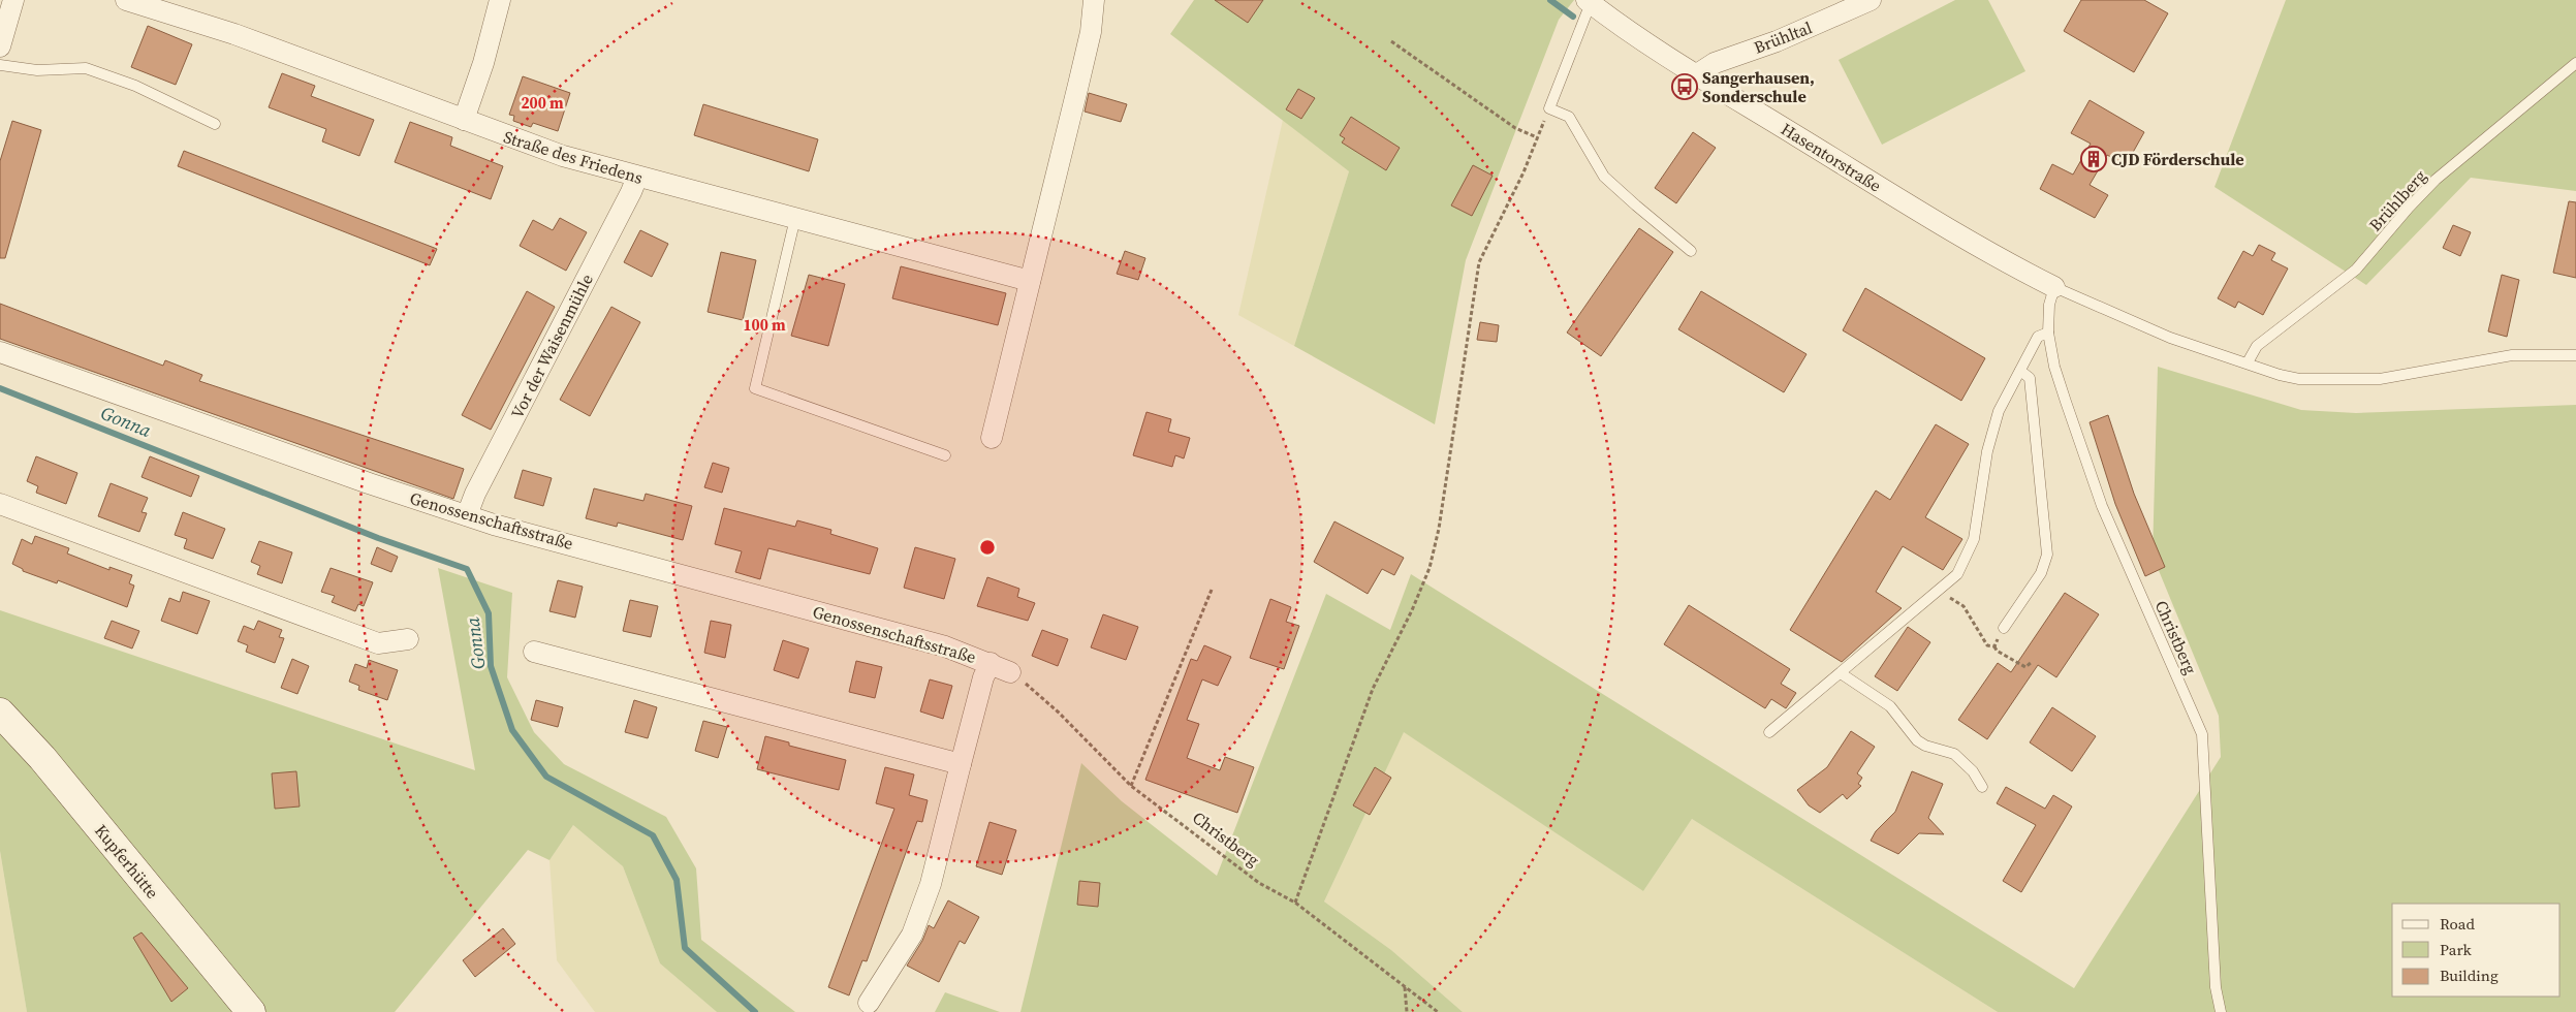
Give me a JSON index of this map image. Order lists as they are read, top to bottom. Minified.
{"streets":{"main road":["Kupferhütte"],"street":["Brühltal","Straße des Friedens","Hasentorstraße","Vor der Waisenmühle","Genossenschaftsstraße"],"lane":["Brühlberg","Christberg"]},"crossings":[["Brühltal","Hasentorstraße"],["Straße des Friedens","Vor der Waisenmühle"],["Hasentorstraße","Christberg"],["Vor der Waisenmühle","Genossenschaftsstraße"],["Genossenschaftsstraße","Christberg"]],"water":["Gonna"],"places":{"bus stop":["Sangerhausen, Sonderschule"],"building":["CJD Förderschule"]},"legend":["Road","Park","Building"],"rings":["200 m","100 m"]}
